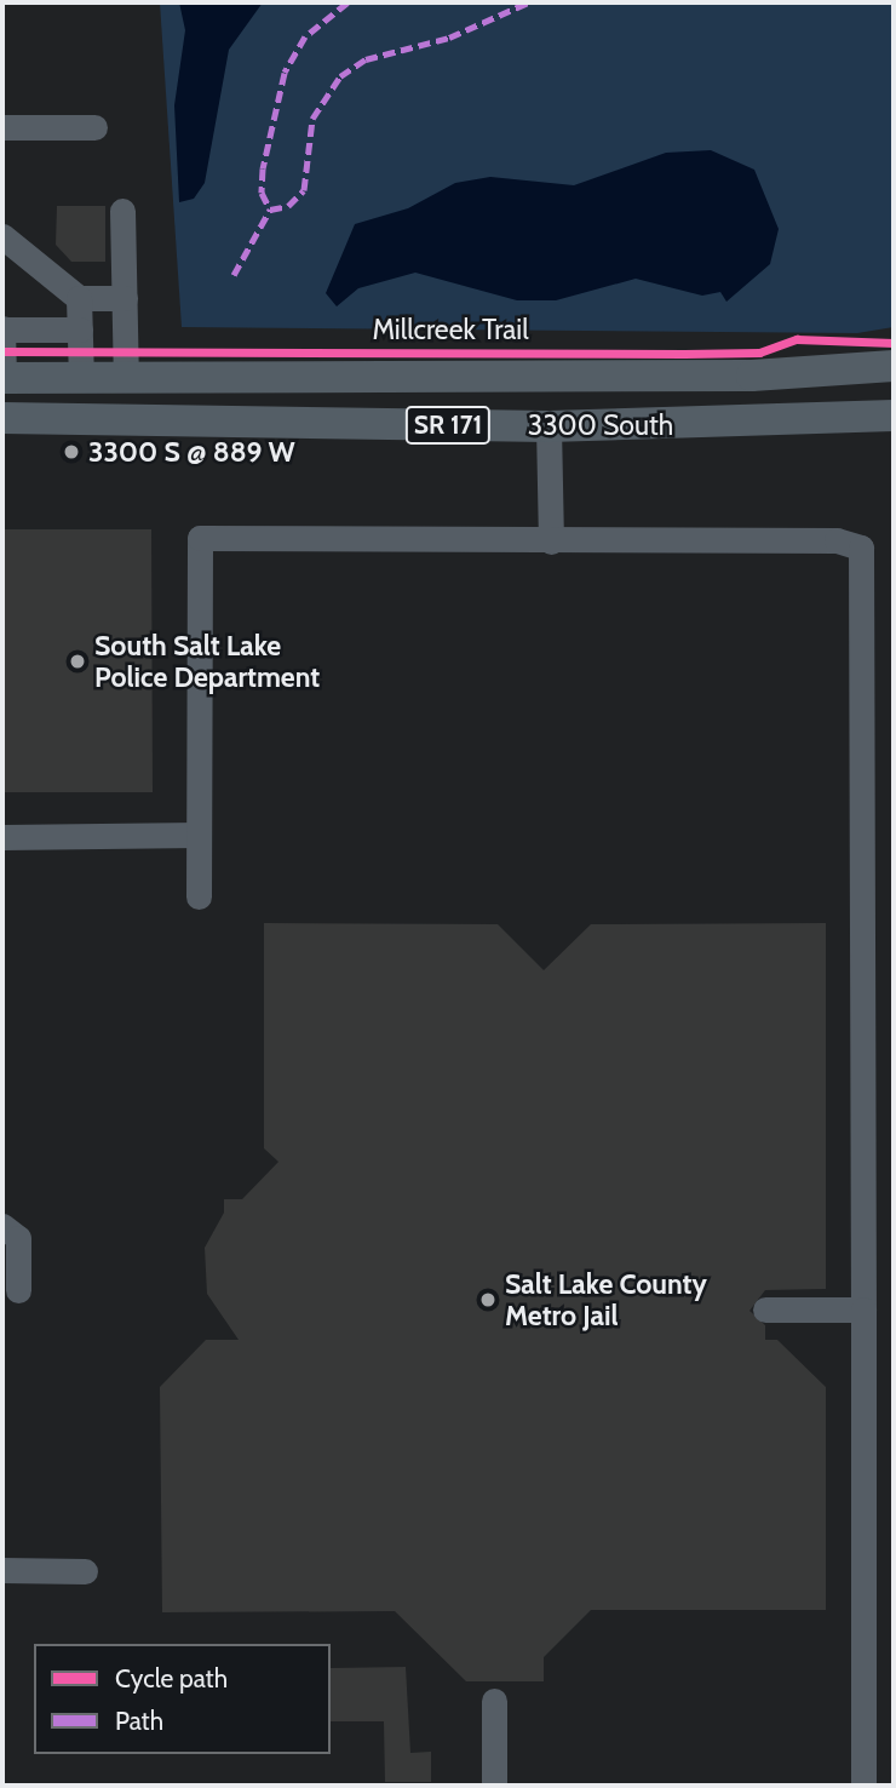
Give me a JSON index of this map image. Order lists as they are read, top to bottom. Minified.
{"streets":{"main road":["SR 171","3300 South"],"cycle path":["Millcreek Trail"]},"places":["3300 S @ 889 W","South Salt Lake Police Department","Salt Lake County Metro Jail"],"legend":["Cycle path","Path"]}
